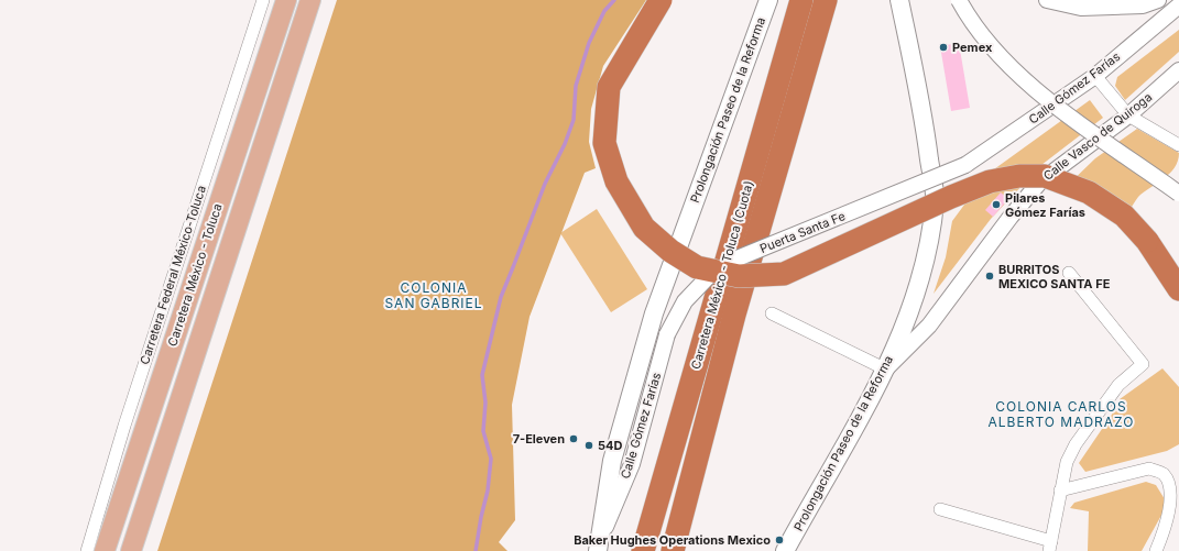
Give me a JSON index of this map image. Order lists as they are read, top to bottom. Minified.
{"streets":{"highway":["Carretera México - Toluca (Cuota)"],"main road":["Prolongación Paseo de la Reforma","Carretera México - Toluca"],"street":["Calle Gómez Farías","Calle Vasco de Quiroga","Puerta Santa Fe","Carretera Federal México-Toluca"]},"crossings":[["Calle Gómez Farías","Prolongación Paseo de la Reforma"],["Calle Gómez Farías","Puerta Santa Fe"],["Prolongación Paseo de la Reforma","Calle Vasco de Quiroga"]],"districts":["COLONIA SAN GABRIEL","COLONIA CARLOS ALBERTO MADRAZO"],"places":["Pemex","Pilares Gómez Farías","BURRITOS MEXICO SANTA FE","7-Eleven","54D","Baker Hughes Operations Mexico"]}
